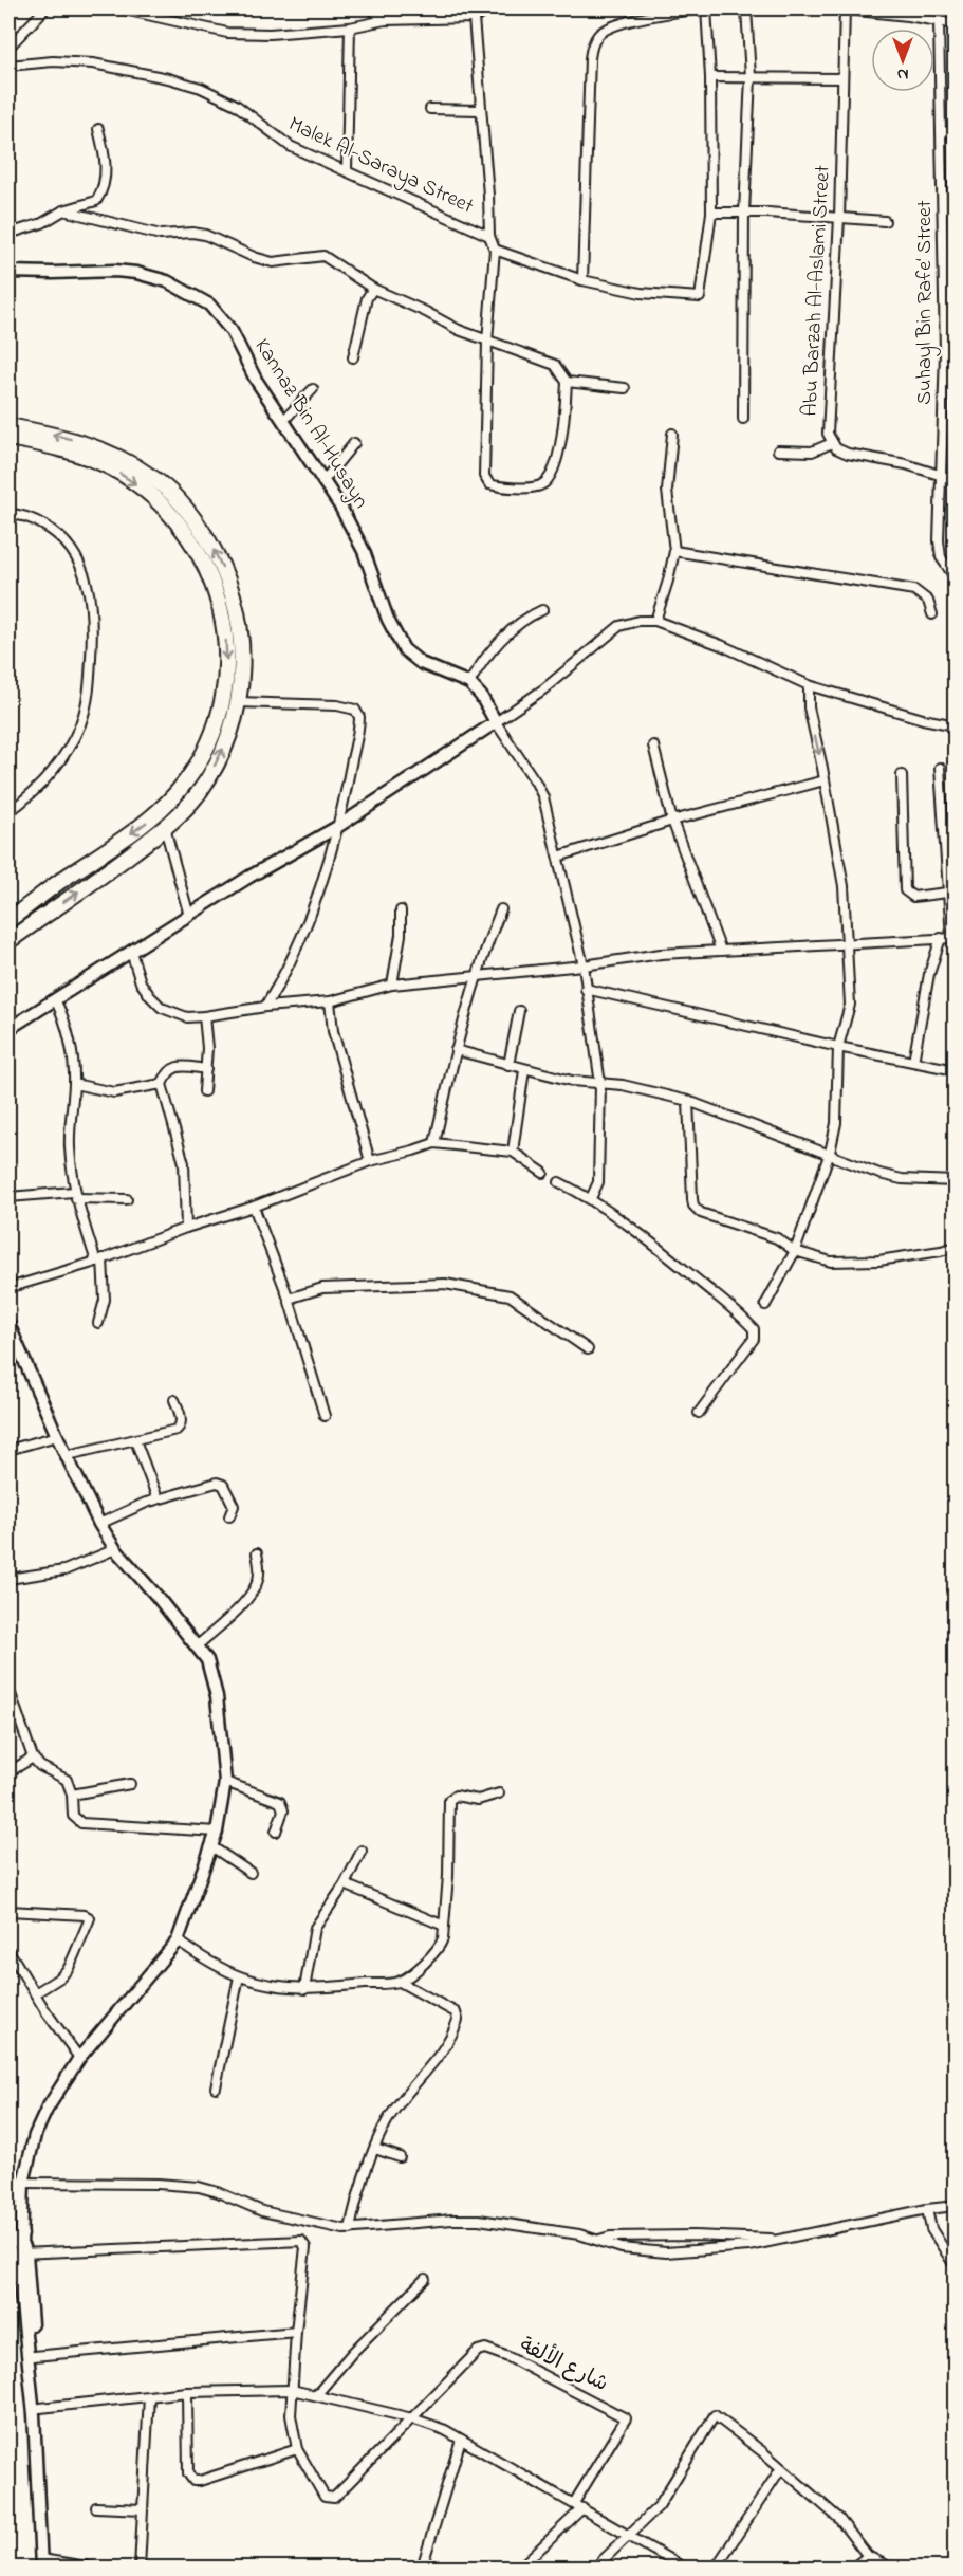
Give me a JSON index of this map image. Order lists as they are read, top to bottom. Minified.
{"streets":{"street":["Malek Al-Saraya Street","Abu Barzah Al-Aslami Street","Suhayl Bin Rafe‘ Street","Kannaz Bin Al-Husayn","شارع الألفة"]},"crossings":[["Abu Barzah Al-Aslami Street","Suhayl Bin Rafe‘ Street"]],"north":"bottom"}
